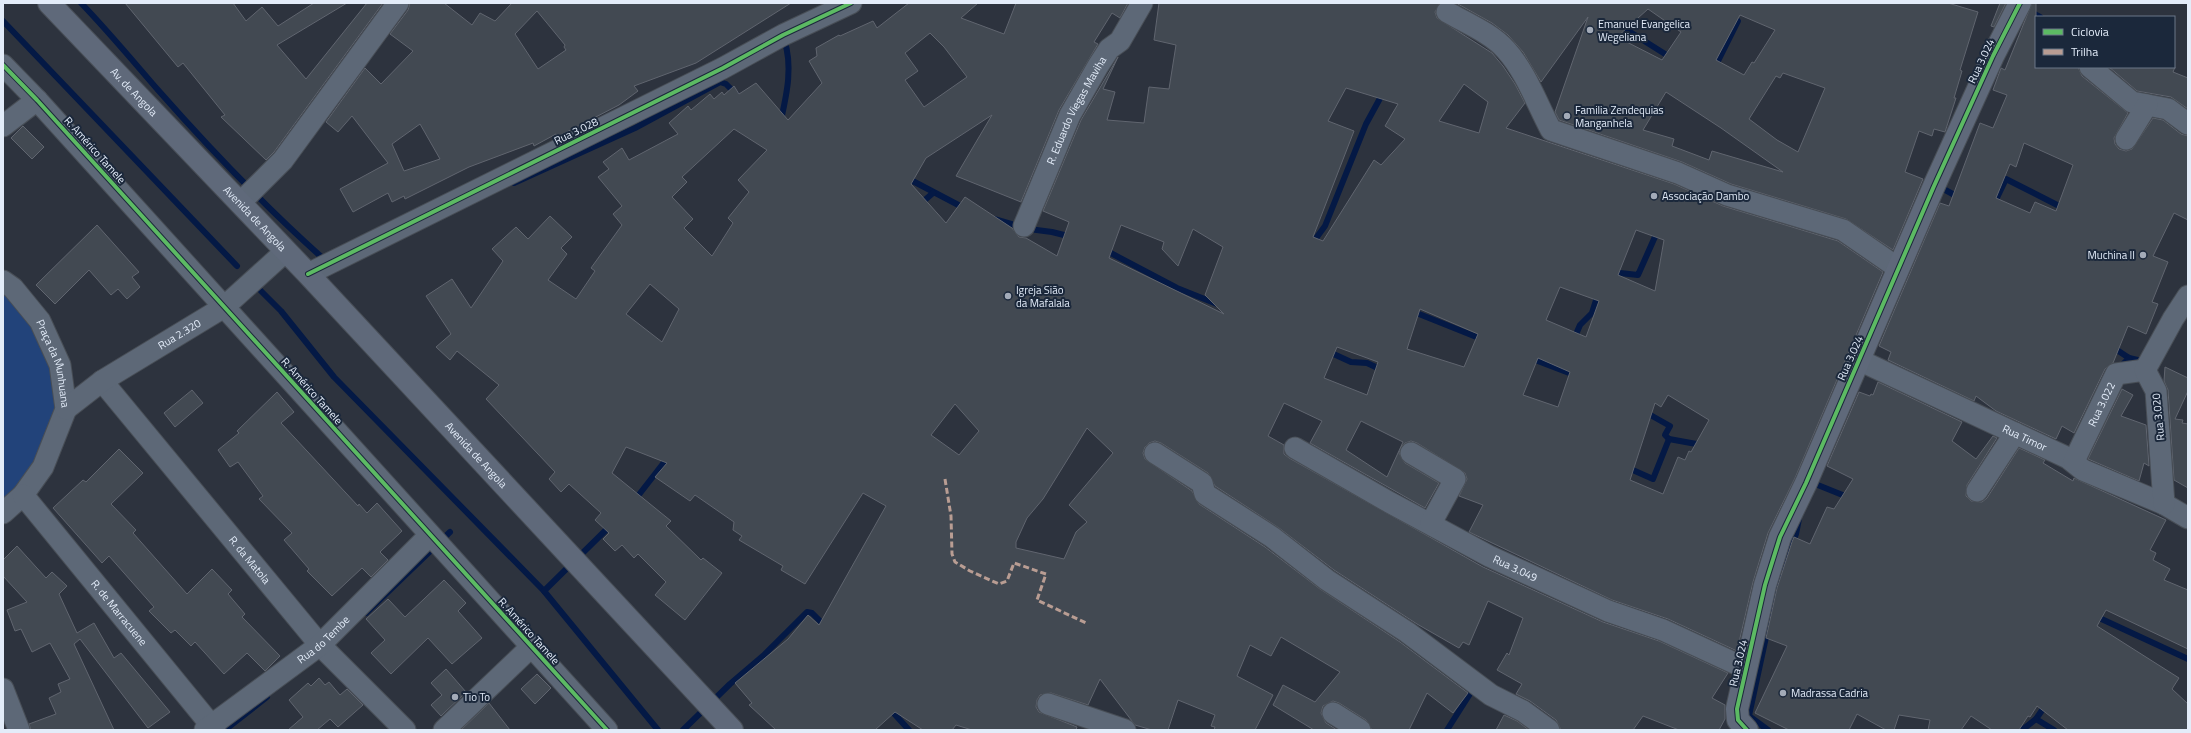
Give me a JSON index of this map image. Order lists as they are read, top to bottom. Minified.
{"streets":{"main road":["Rua 3.024","Av. de Angola","Avenida de Angola"],"street":["R. Eduardo Viegas Maviha","Rua 3.028","R. Américo Tamele","Rua 2.320","Praça da Munhuana","Rua 3.022","Rua 3.020","Rua Timor","R. da Matola","Rua 3.049","R. de Marracuene","Rua do Tembe"]},"crossings":[["Rua 3.024","Rua Timor"],["Rua 3.024","Rua 3.049"],["Av. de Angola","Avenida de Angola"],["Rua 3.028","Avenida de Angola"],["R. Américo Tamele","Rua 2.320"],["R. Américo Tamele","Rua do Tembe"],["Avenida de Angola","Rua 2.320"],["Rua 2.320","Praça da Munhuana"],["Rua 2.320","R. da Matola"],["Praça da Munhuana","R. de Marracuene"],["Rua 3.022","Rua 3.020"],["Rua 3.022","Rua Timor"],["Rua 3.020","Rua Timor"],["R. da Matola","Rua do Tembe"],["R. de Marracuene","Rua do Tembe"]],"places":["Emanuel Evangelica Wegeliana","Familia Zendequias Manganhela","Associação Dambo","Muchina II","Igreja Sião da Mafalala","Madrassa Cadria","Tio To"],"legend":["Ciclovia","Trilha"]}
